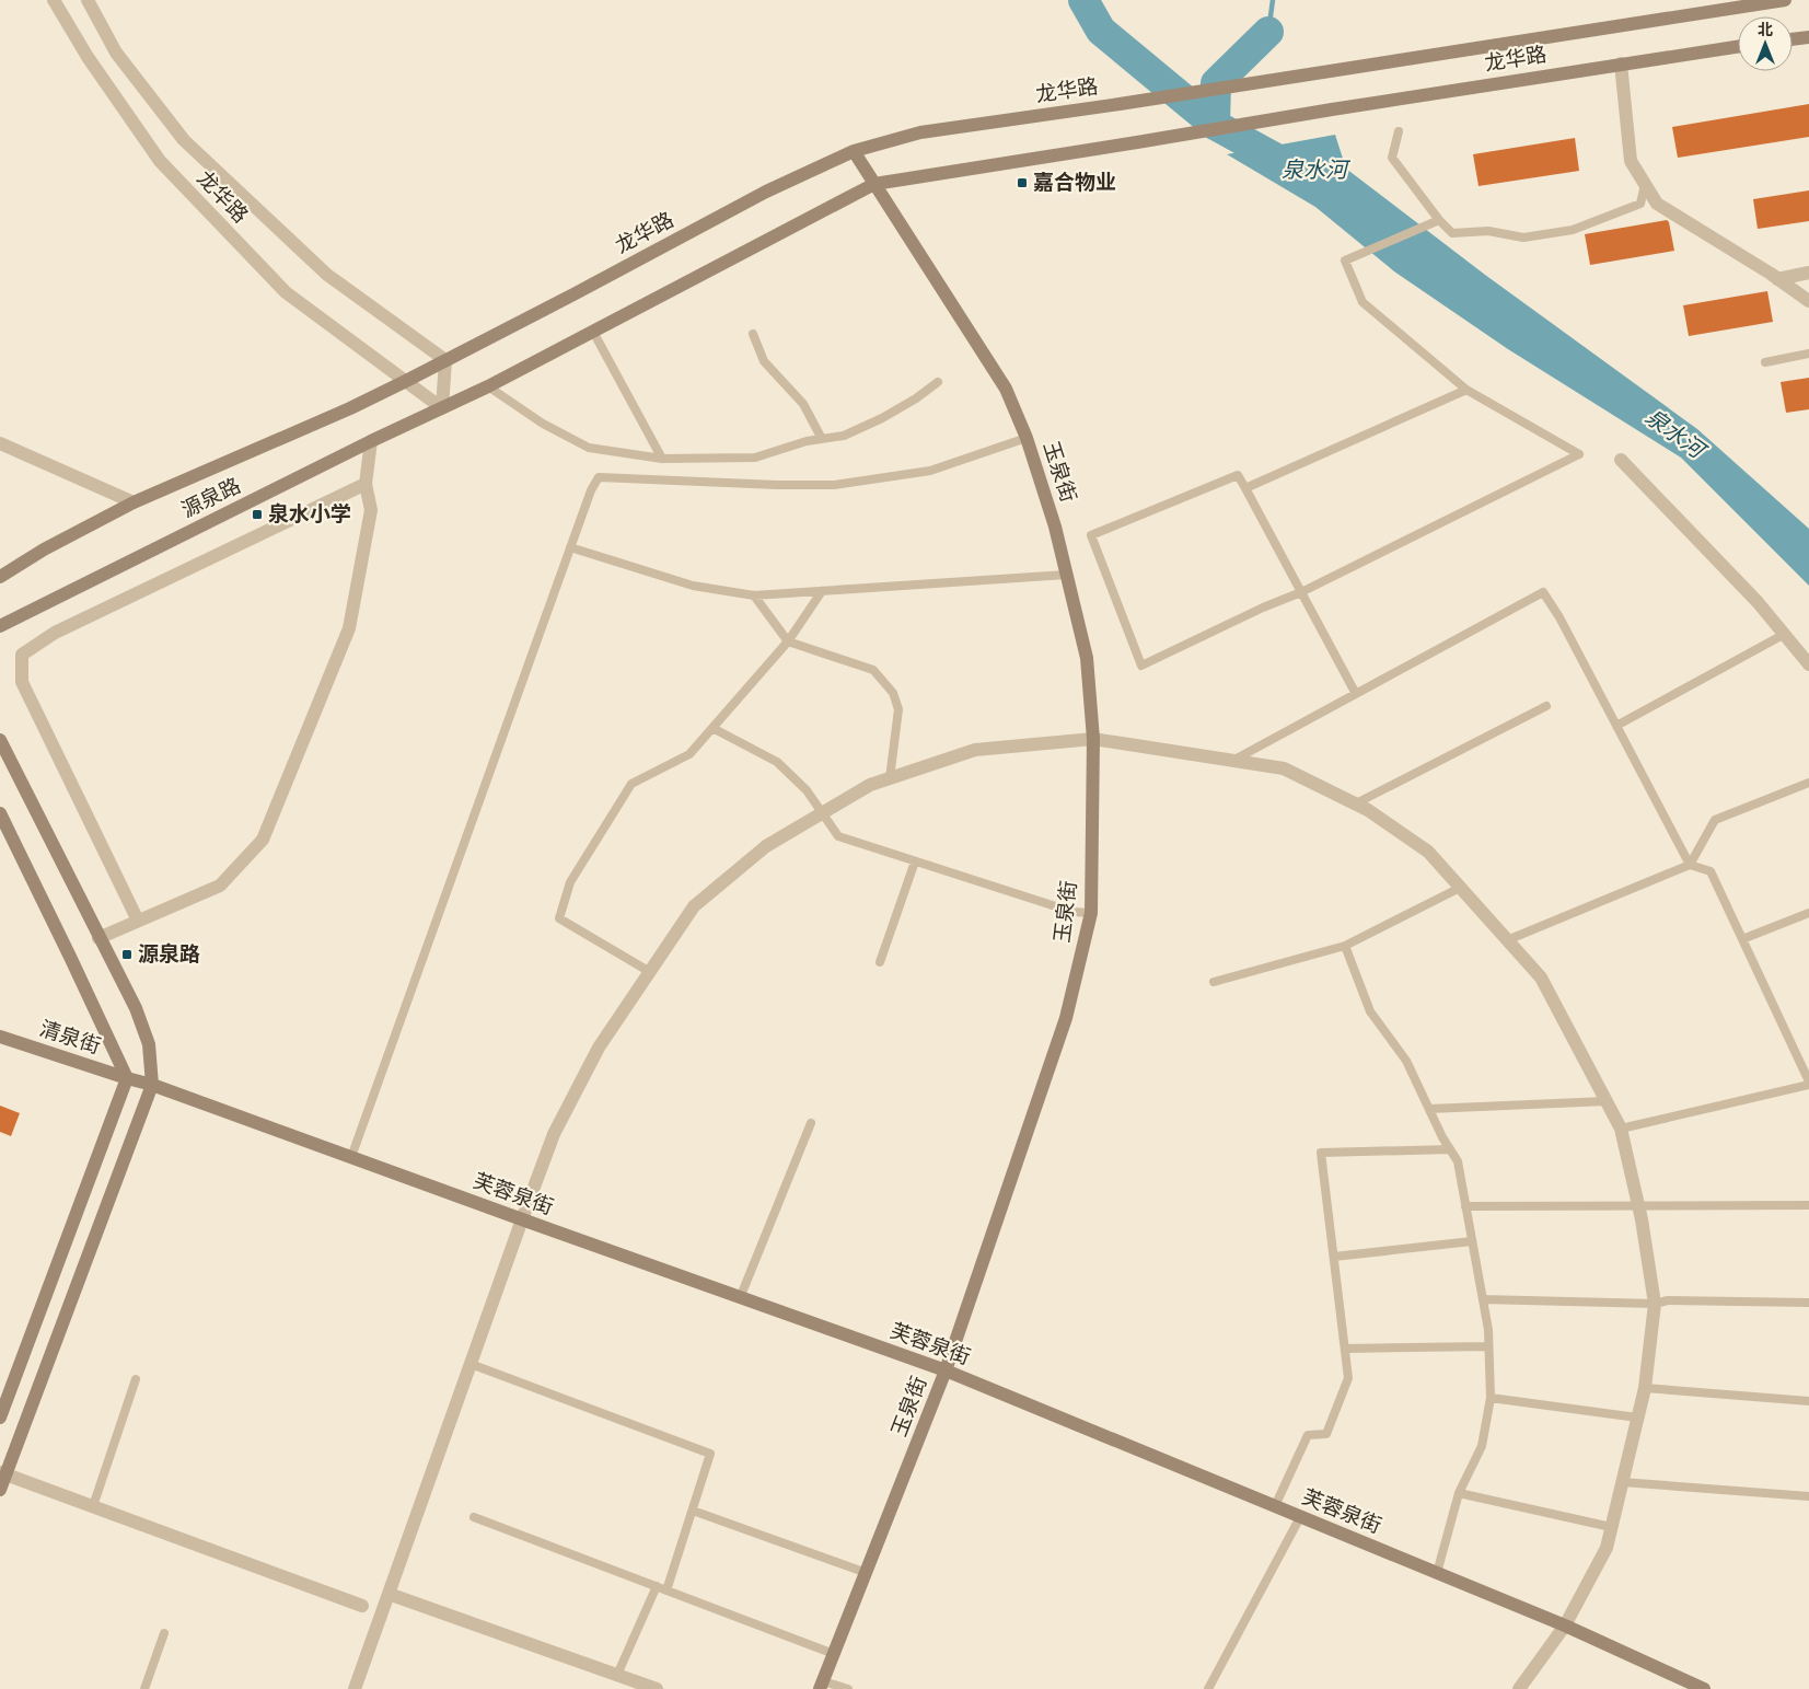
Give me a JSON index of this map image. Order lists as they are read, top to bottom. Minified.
{"streets":{"street":["龙华路","玉泉街","源泉路","清泉街","芙蓉泉街"]},"crossings":[["龙华路","玉泉街"],["龙华路","源泉路"],["玉泉街","芙蓉泉街"],["清泉街","芙蓉泉街"]],"water":["泉水河"],"places":{"transit":["嘉合物业","泉水小学","源泉路"]},"north":"top"}
